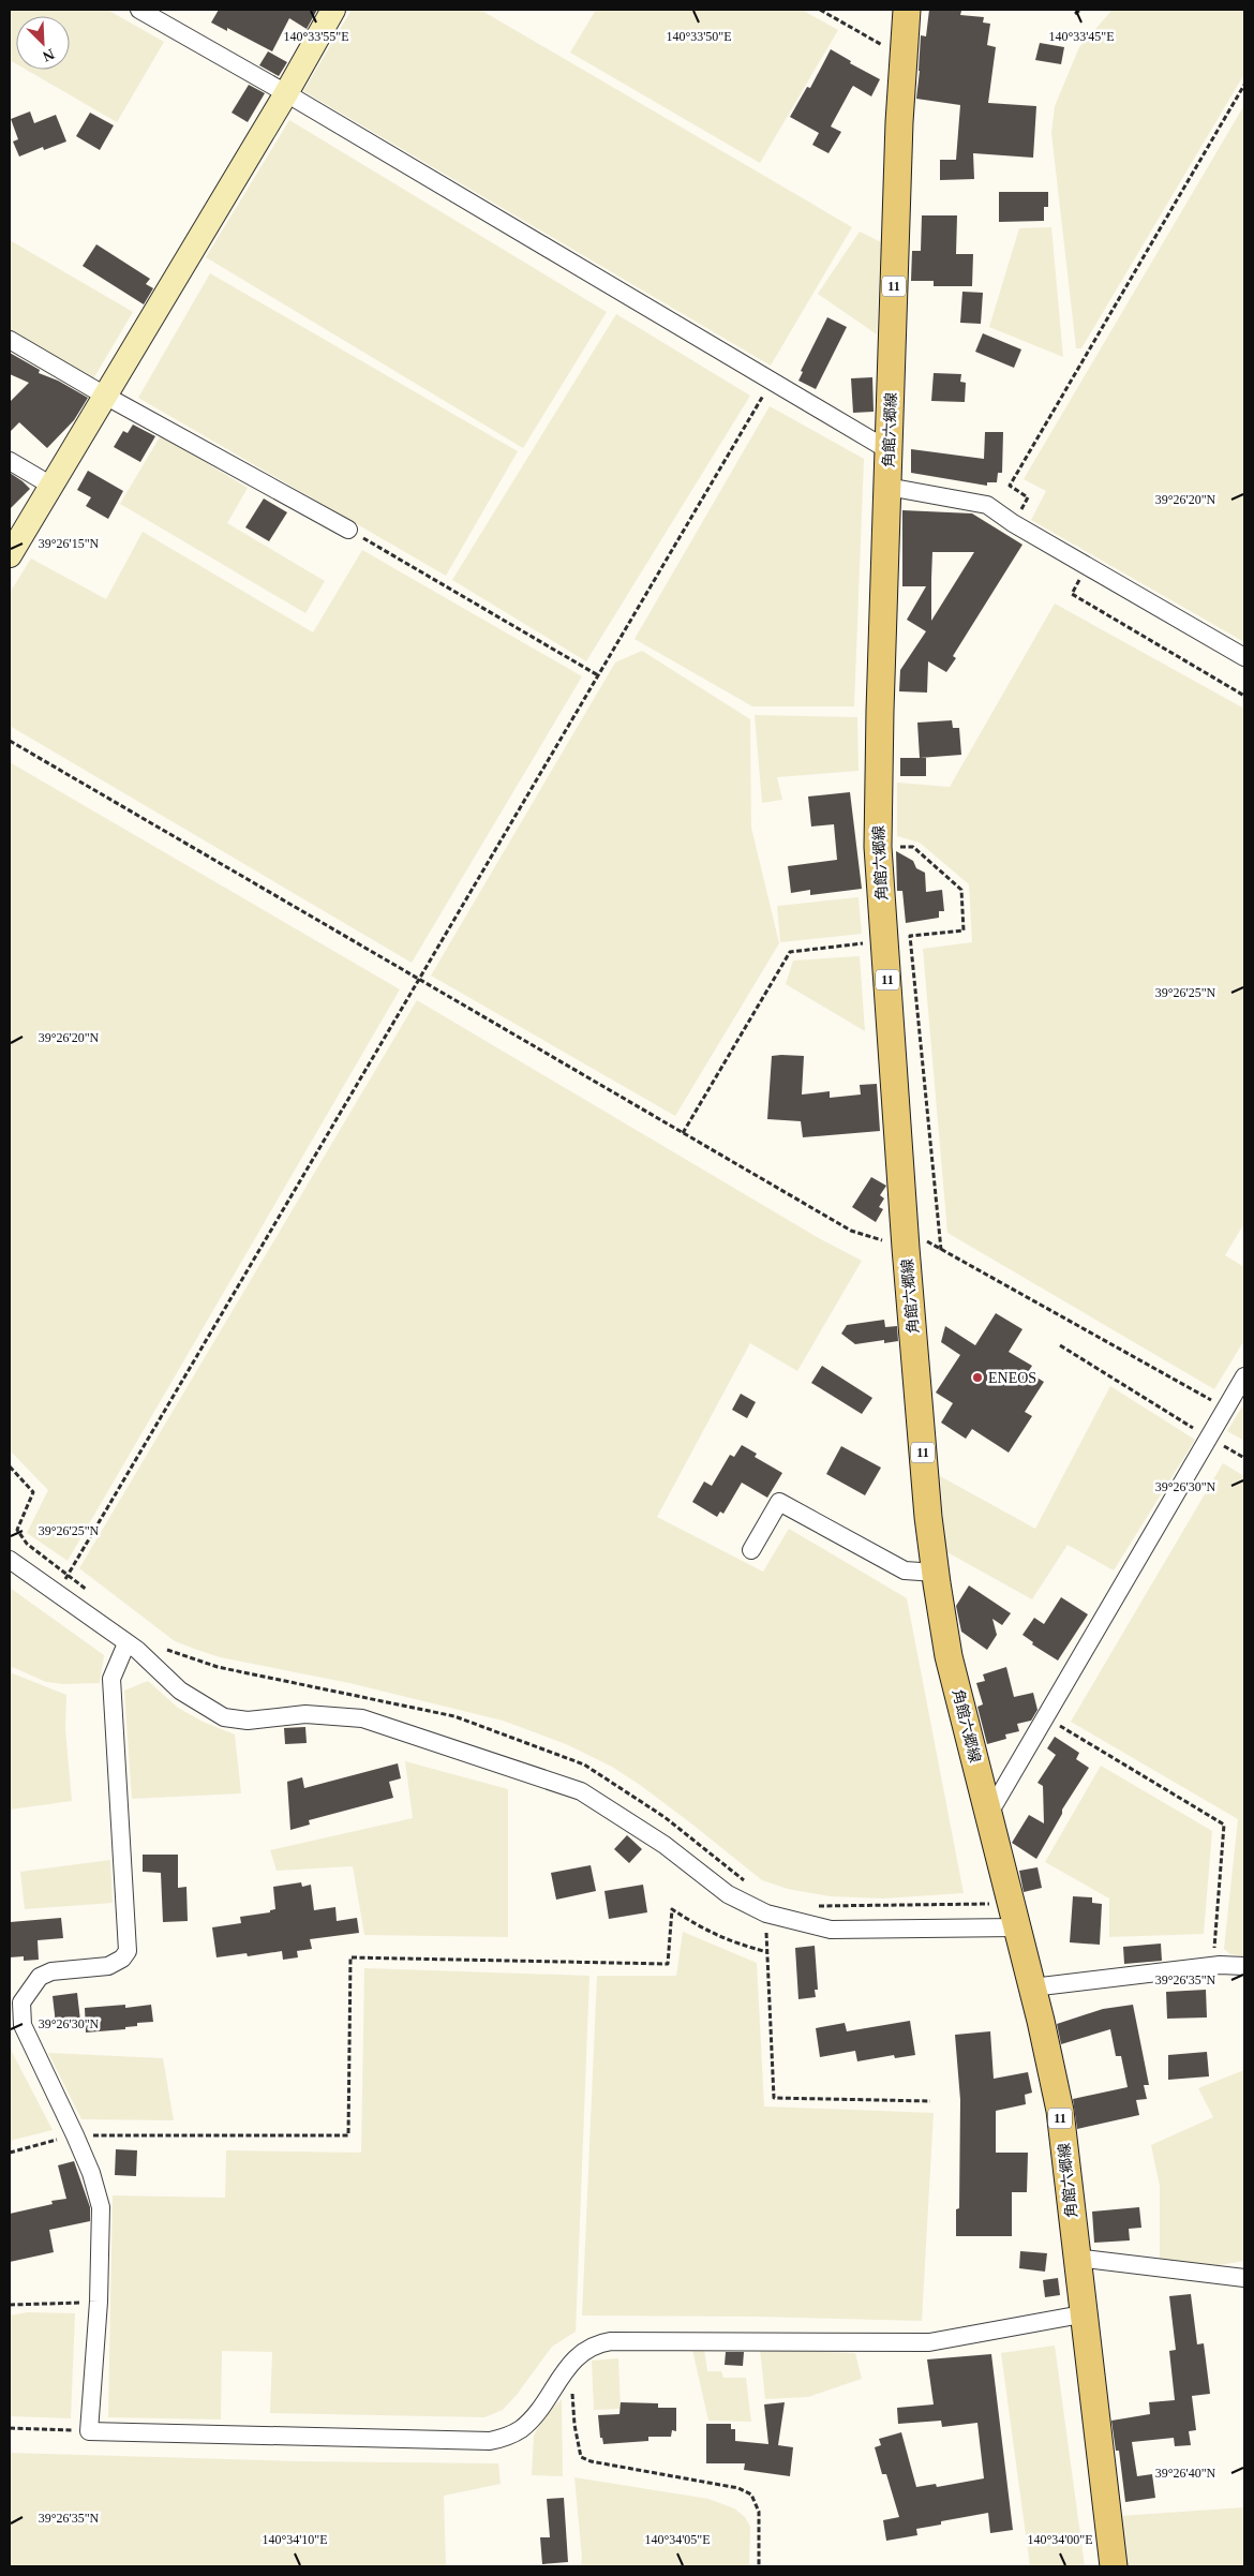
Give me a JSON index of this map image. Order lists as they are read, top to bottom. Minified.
{"streets":{"main road":["11","角館六郷線"]},"places":["ENEOS"],"north":"bottom right","coordinates":["140°33'55\"E","140°33'50\"E","140°33'45\"E","39°26'20\"N","39°26'15\"N","39°26'25\"N","39°26'30\"N","39°26'35\"N","39°26'40\"N","140°34'10\"E","140°34'05\"E","140°34'00\"E"]}
